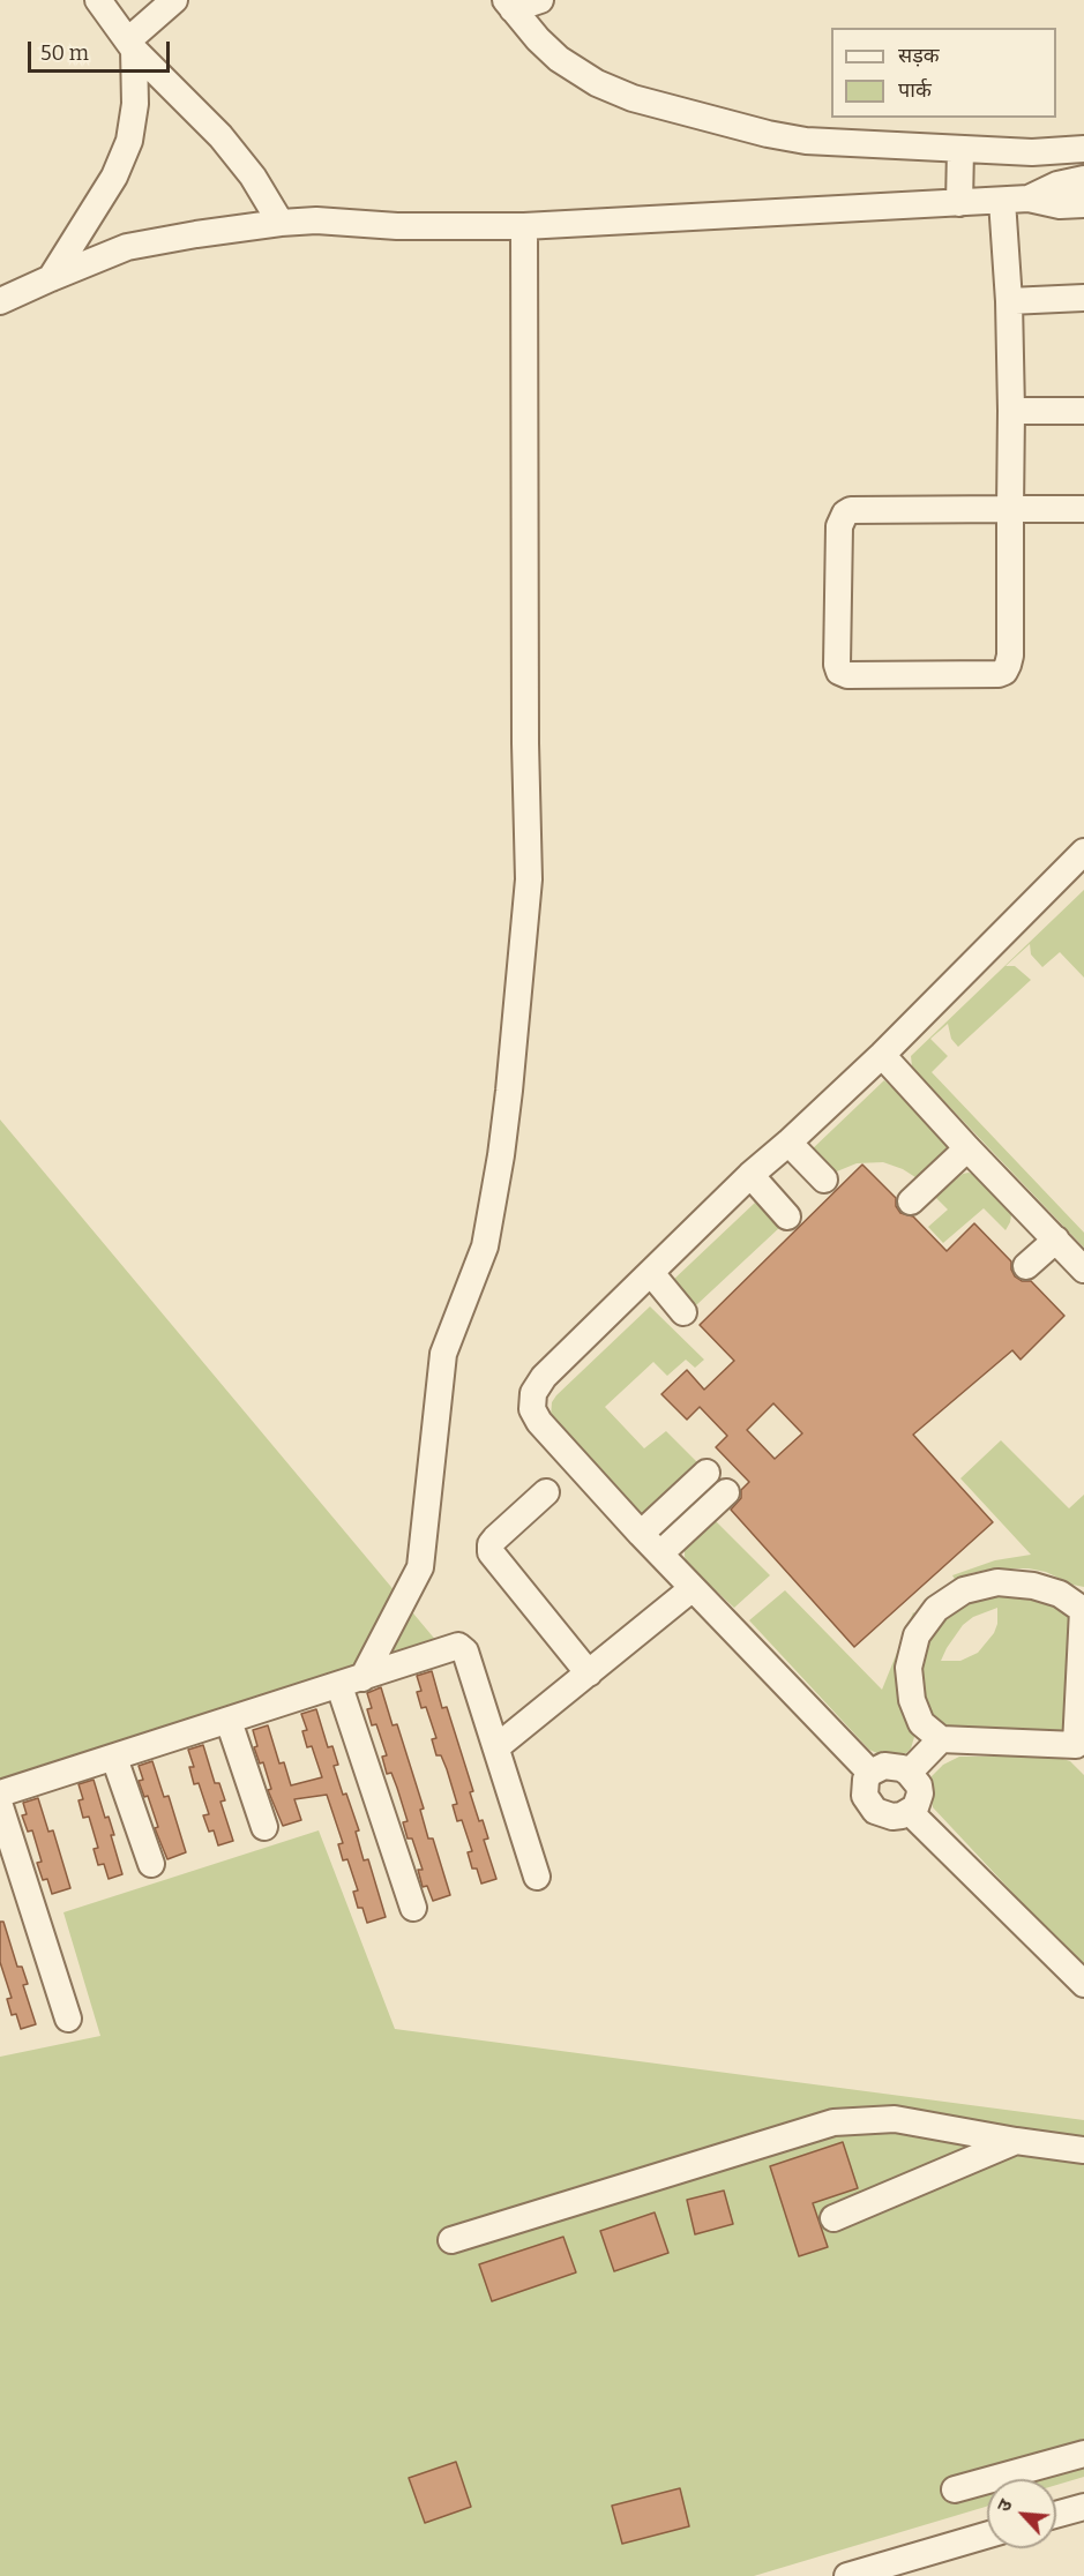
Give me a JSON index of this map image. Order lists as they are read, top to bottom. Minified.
{"legend":["सड़क","पार्क"],"scale_bar":"50 m","north":"top left"}
